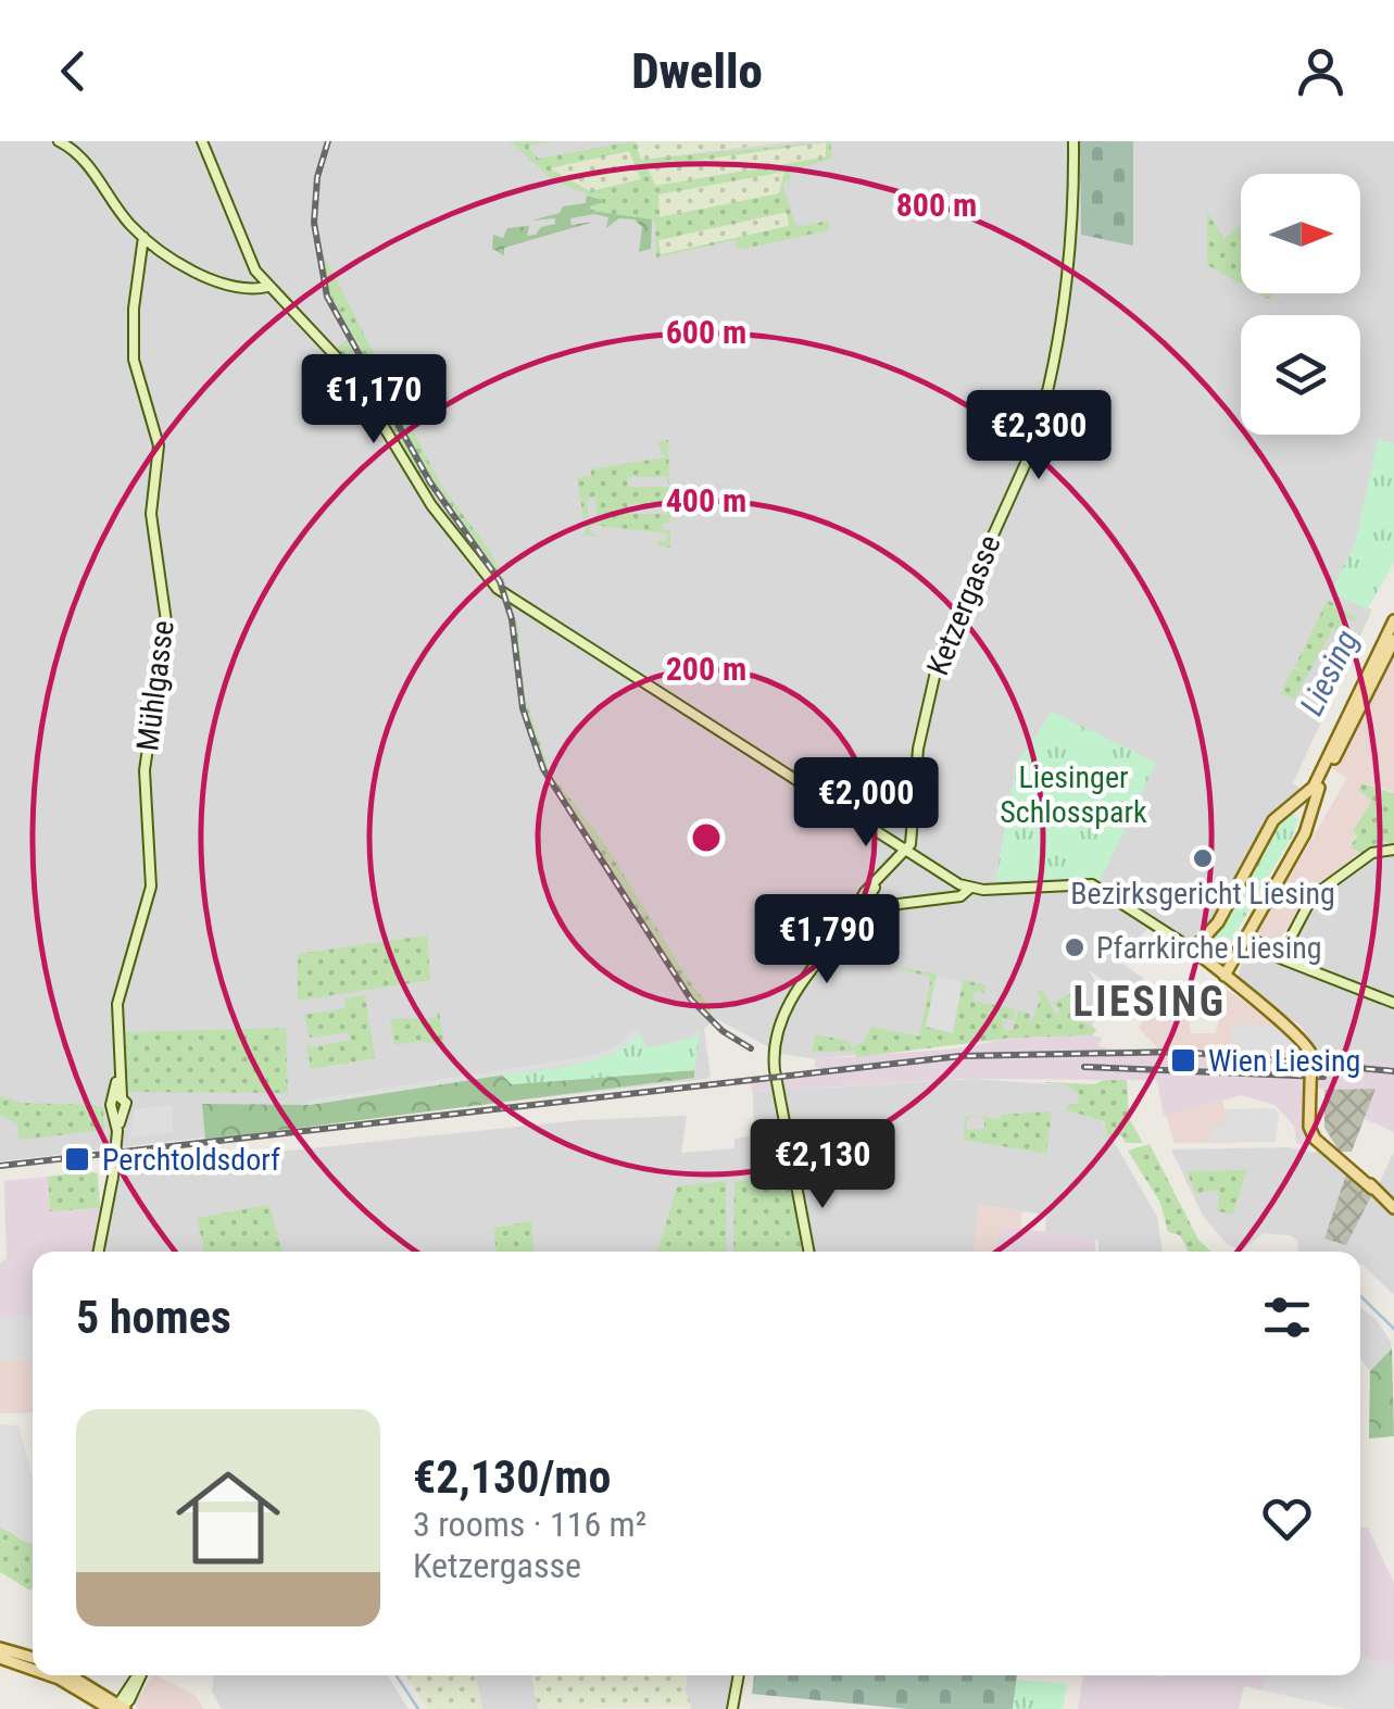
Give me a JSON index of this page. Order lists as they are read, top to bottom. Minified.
{"streets":{"main road":["Ketzergasse","Mühlgasse"]},"districts":["LIESING"],"water":["Liesing"],"parks":["Liesinger Schlosspark"],"places":{"other":["Bezirksgericht Liesing","Pfarrkirche Liesing"],"transit":["Wien Liesing","Perchtoldsdorf"]},"north":"right","page":{"header":"Dwello","price":["€1,170","€2,300","€2,000","€1,790","€2,130"],"heading":"5 homes","list":[{"name":"€2,130/mo","note":"3 rooms · 116 m² · Ketzergasse"}]},"rings":["800 m","600 m","400 m","200 m"]}
